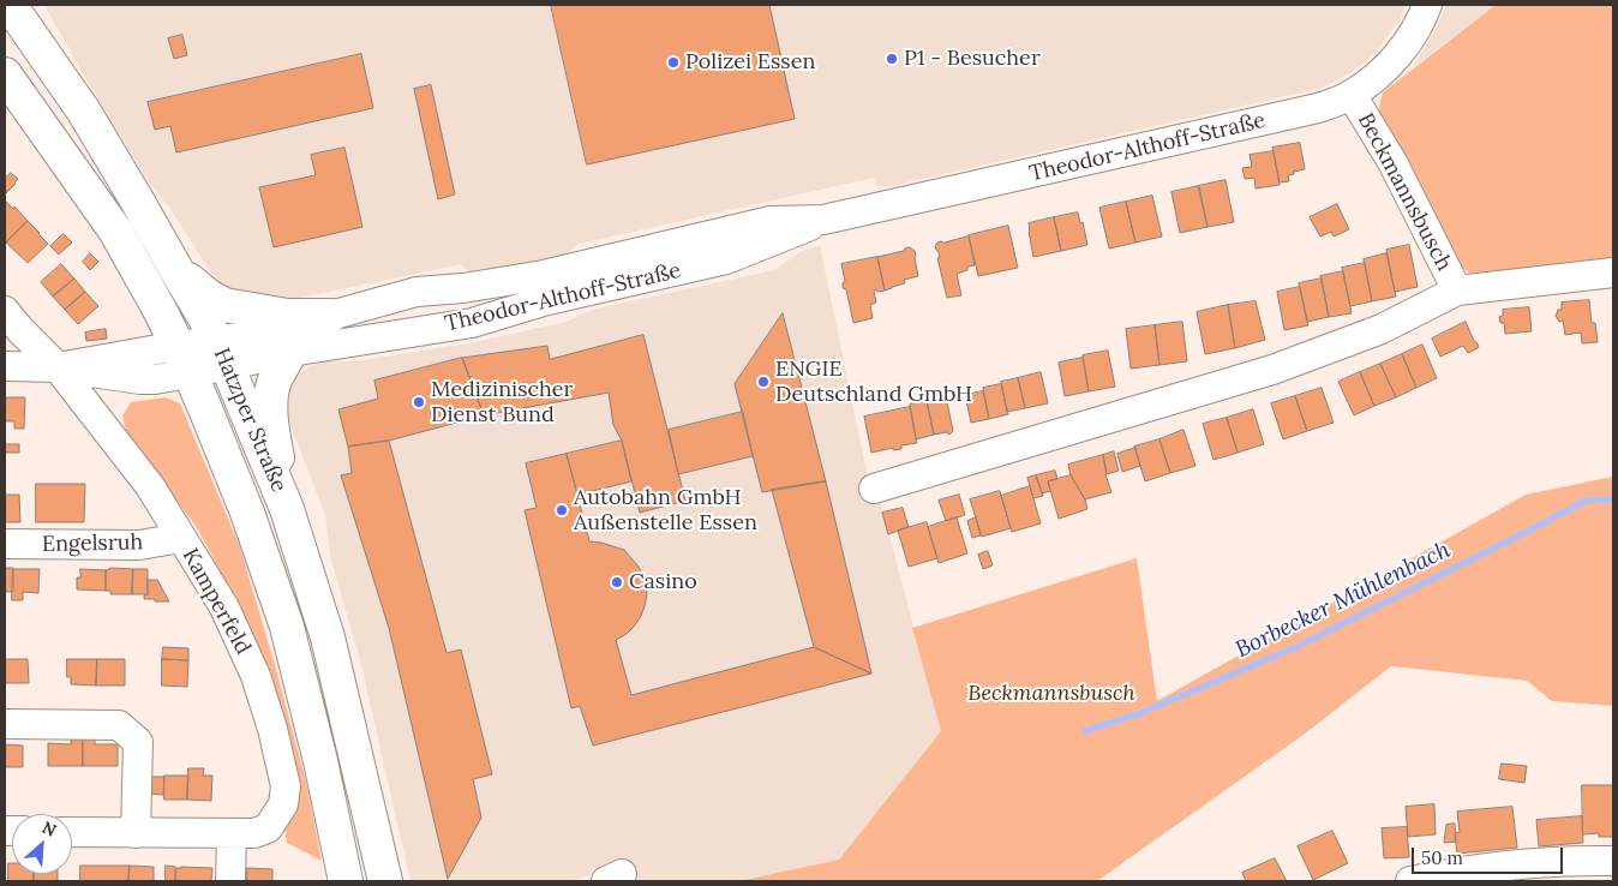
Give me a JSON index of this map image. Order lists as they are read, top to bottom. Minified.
{"streets":{"main road":["Hatzper Straße"],"street":["Theodor-Althoff-Straße","Beckmannsbusch","Engelsruh","Kamperfeld"]},"crossings":[["Theodor-Althoff-Straße","Beckmannsbusch"],["Theodor-Althoff-Straße","Hatzper Straße"],["Theodor-Althoff-Straße","Kamperfeld"],["Engelsruh","Kamperfeld"]],"water":["Borbecker Mühlenbach"],"parks":["Beckmannsbusch"],"places":["P1 - Besucher","Polizei Essen","ENGIE Deutschland GmbH","Medizinischer Dienst Bund","Autobahn GmbH Außenstelle Essen","Casino"],"scale_bar":"50 m","north":"top right"}
